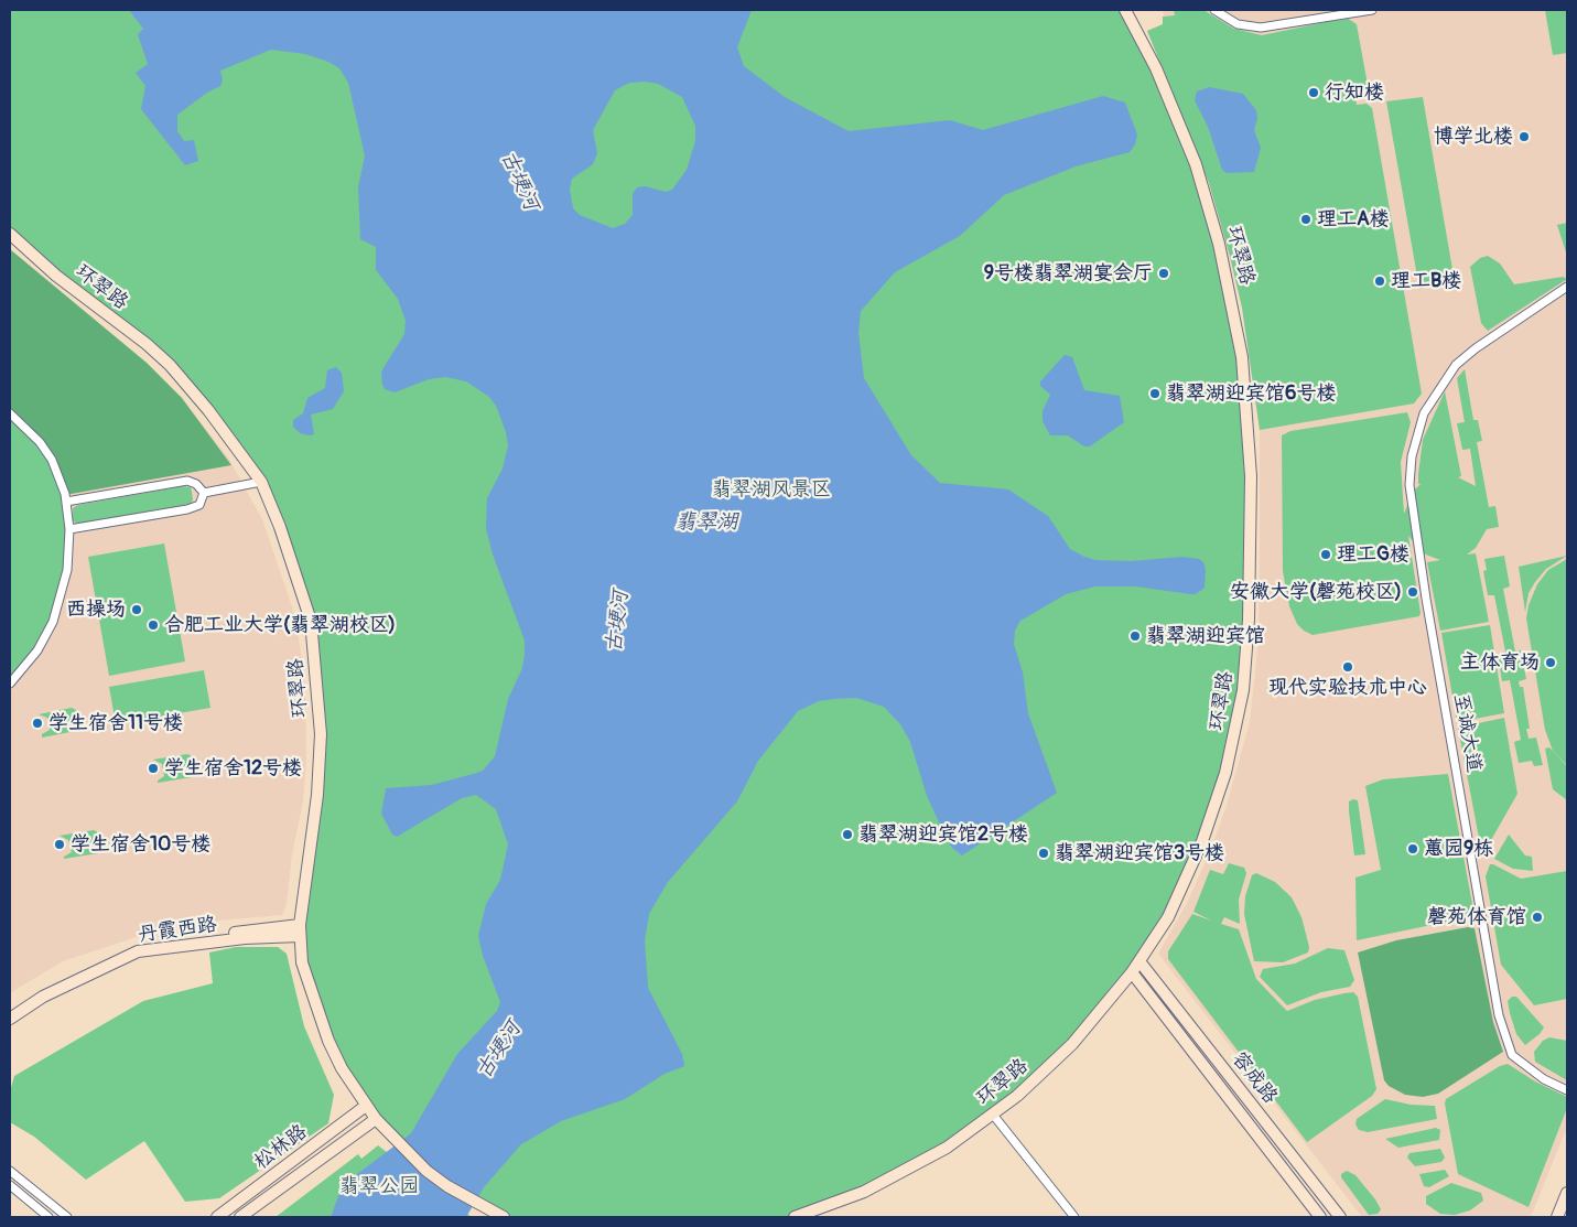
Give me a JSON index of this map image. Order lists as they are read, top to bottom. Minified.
{"streets":{"street":["环翠路","至诚大道","丹霞西路","容成路","松林路"]},"crossings":[["环翠路","丹霞西路"],["环翠路","容成路"],["环翠路","松林路"]],"water":["古埂河","翡翠湖"],"parks":["翡翠湖风景区","翡翠公园"],"places":["行知楼","博学北楼","理工A楼","9号楼翡翠湖宴会厅","理工B楼","翡翠湖迎宾馆6号楼","理工G楼","安徽大学(磬苑校区)","西操场","合肥工业大学(翡翠湖校区)","翡翠湖迎宾馆","主体育场","现代实验技术中心","学生宿舍11号楼","学生宿舍12号楼","翡翠湖迎宾馆2号楼","学生宿舍10号楼","蕙园9栋","翡翠湖迎宾馆3号楼","磬苑体育馆"]}
